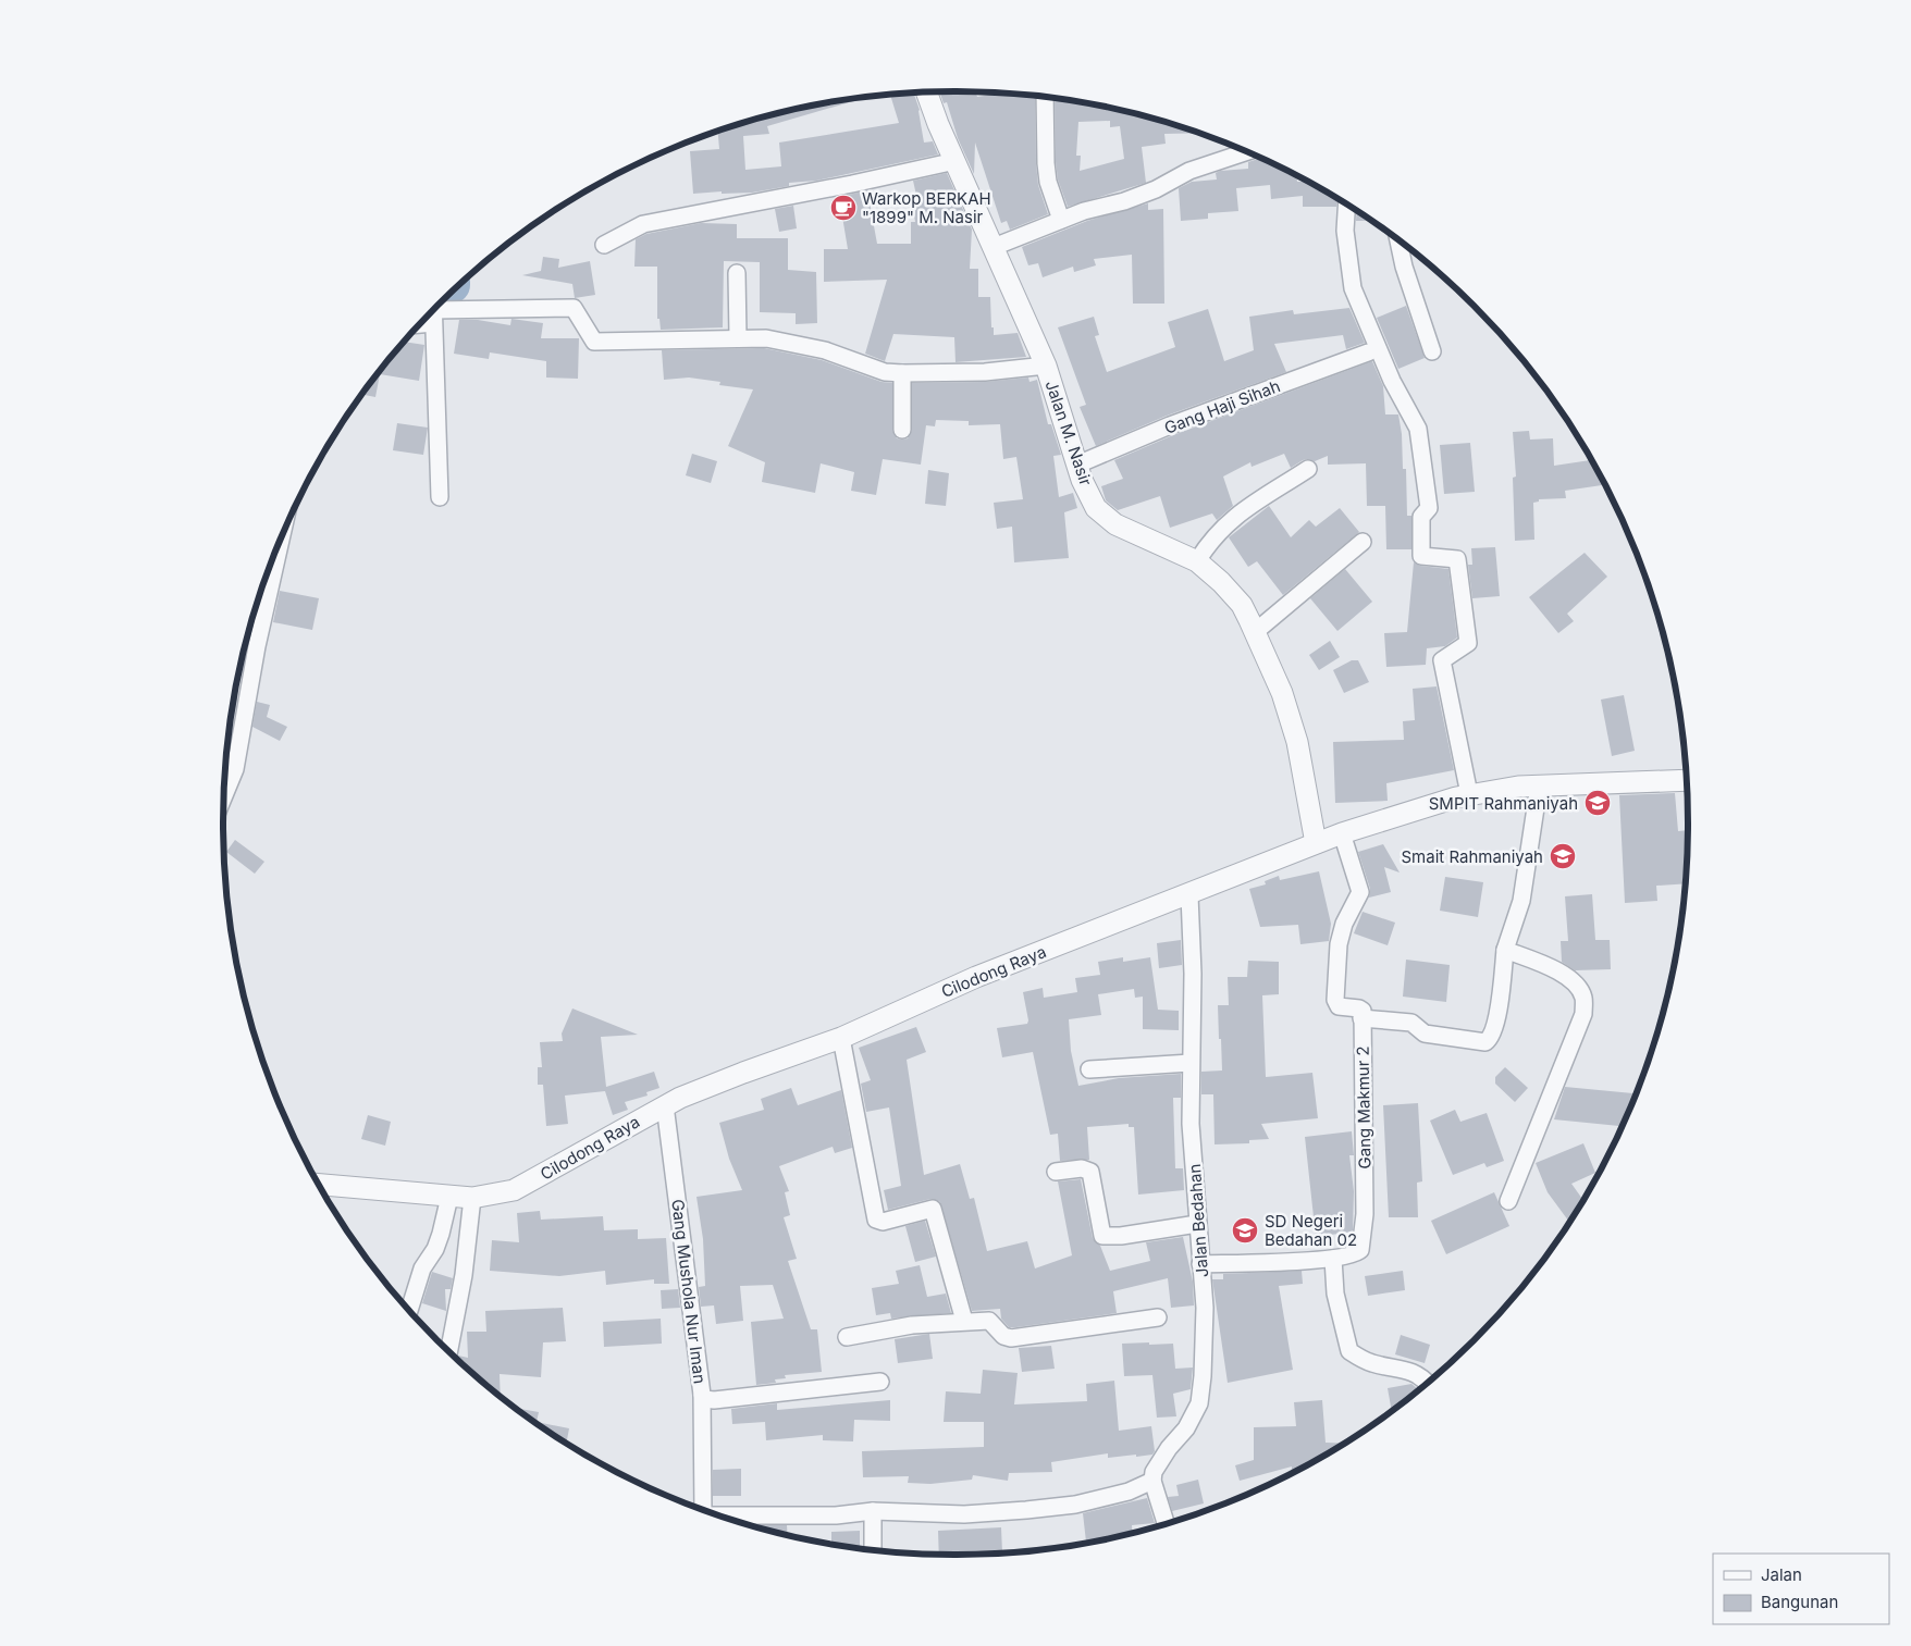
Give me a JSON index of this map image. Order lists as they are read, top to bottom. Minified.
{"streets":{"street":["Gang Haji Sihah","Jalan M. Nasir","Cilodong Raya","Gang Makmur 2","Jalan Bedahan","Gang Mushola Nur Iman"]},"crossings":[["Gang Haji Sihah","Jalan M. Nasir"],["Jalan M. Nasir","Cilodong Raya"],["Cilodong Raya","Jalan Bedahan"],["Cilodong Raya","Gang Mushola Nur Iman"],["Gang Makmur 2","Jalan Bedahan"]],"places":{"cafe":["Warkop BERKAH \"1899\" M. Nasir"],"school or university":["SMPIT Rahmaniyah","Smait Rahmaniyah","SD Negeri Bedahan 02"]},"legend":["Jalan","Bangunan"]}
